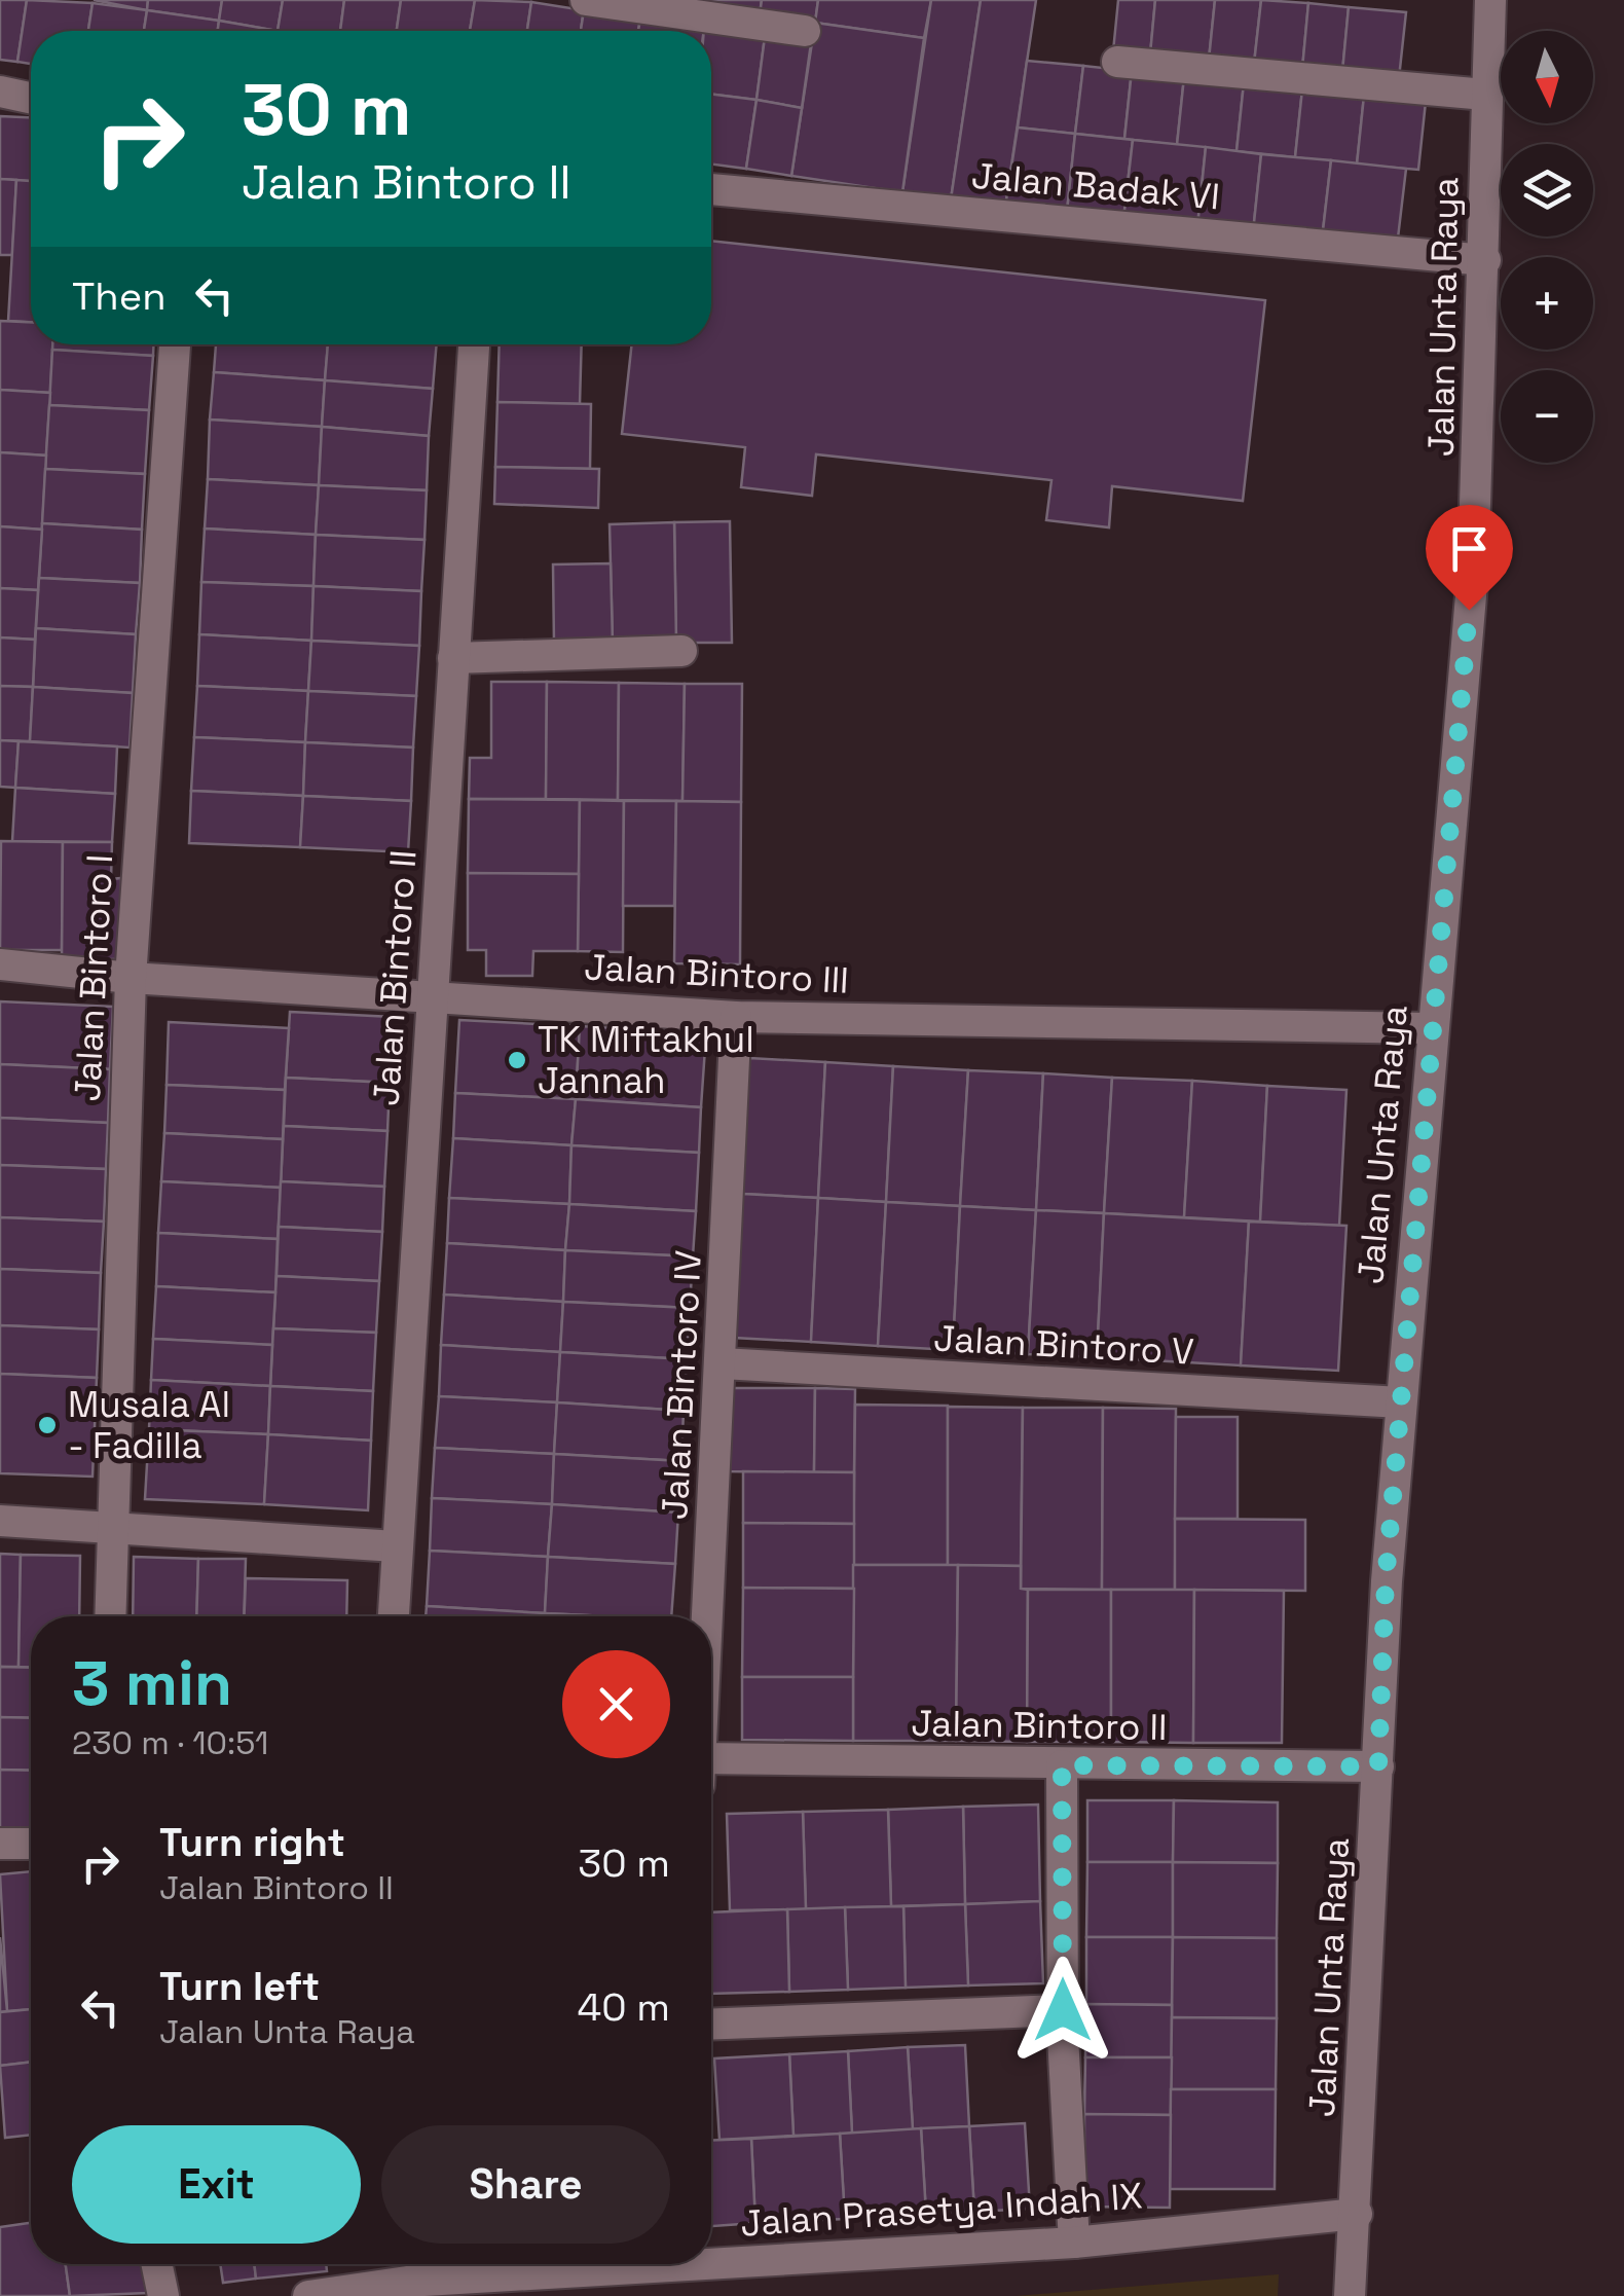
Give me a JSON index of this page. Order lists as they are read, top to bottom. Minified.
{"streets":{"street":["Jalan Badak VI","Jalan Unta Raya","Jalan Bintoro III","Jalan Bintoro I","Jalan Bintoro II","Jalan Bintoro V","Jalan Bintoro IV","Jalan Prasetya Indah IX"]},"crossings":[["Jalan Badak VI","Jalan Unta Raya"],["Jalan Unta Raya","Jalan Bintoro III"],["Jalan Unta Raya","Jalan Bintoro II"],["Jalan Unta Raya","Jalan Bintoro V"],["Jalan Unta Raya","Jalan Prasetya Indah IX"],["Jalan Bintoro III","Jalan Bintoro I"],["Jalan Bintoro III","Jalan Bintoro II"],["Jalan Bintoro III","Jalan Bintoro IV"],["Jalan Bintoro V","Jalan Bintoro IV"]],"places":["TK Miftakhul Jannah","Musala Al - Fadilla"],"north":"bottom","page":{"map_buttons":["+","−"],"turn":["30 m","Jalan Bintoro II"],"then":"Then","heading":["3 min","230 m · 10:51"],"list":[{"name":"Turn right","note":"Jalan Bintoro II","value":"30 m"},{"name":"Turn left","note":"Jalan Unta Raya","value":"40 m"}],"buttons":["Exit","Share"]}}
